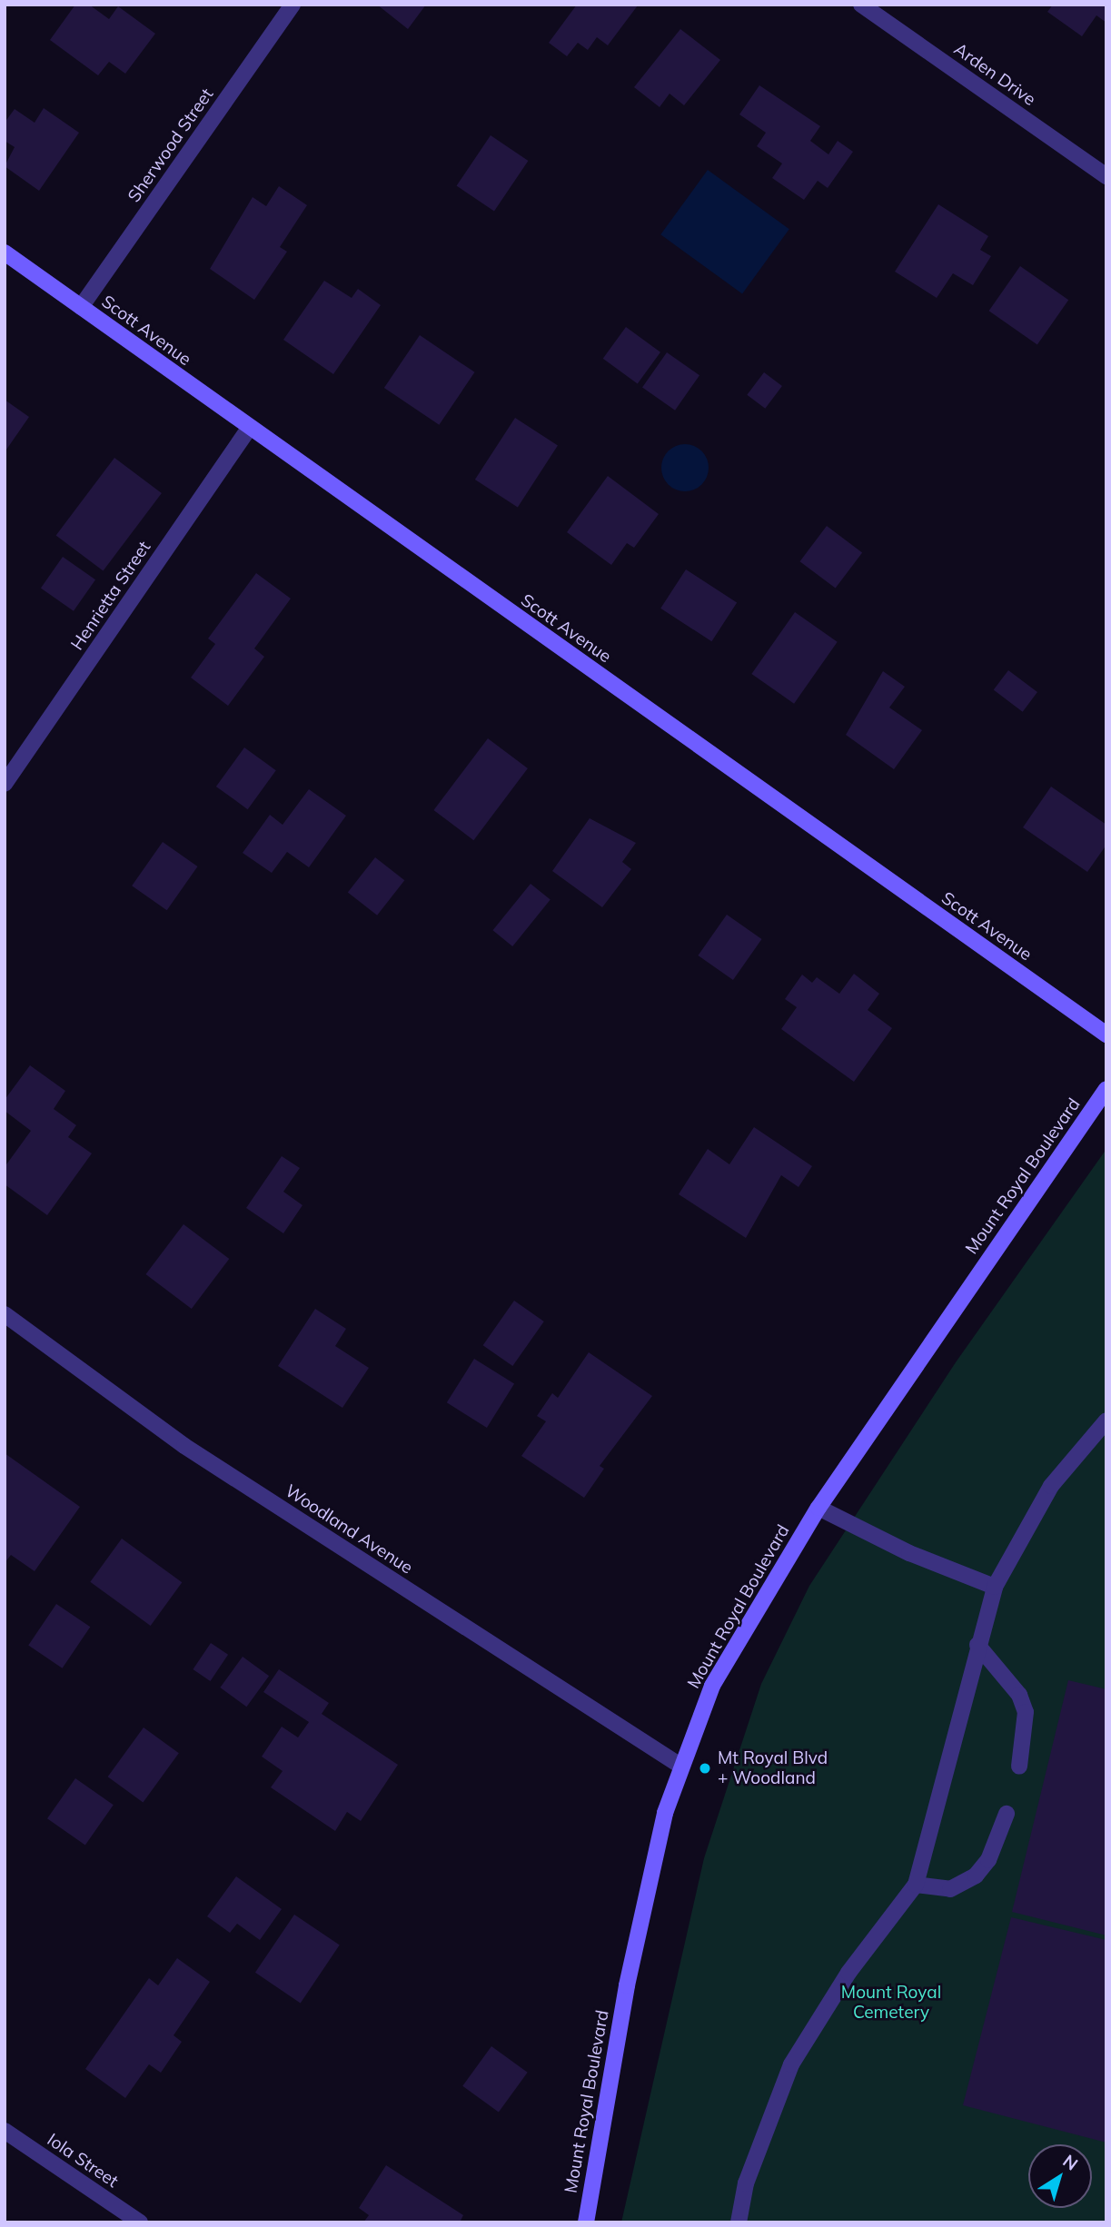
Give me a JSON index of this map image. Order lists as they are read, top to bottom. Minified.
{"streets":{"street":["Arden Drive","Sherwood Street","Scott Avenue","Henrietta Street","Mount Royal Boulevard","Woodland Avenue","Iola Street"]},"crossings":[["Sherwood Street","Scott Avenue"],["Scott Avenue","Henrietta Street"],["Mount Royal Boulevard","Woodland Avenue"]],"parks":["Mount Royal Cemetery"],"places":["Mt Royal Blvd + Woodland"],"north":"top right"}
